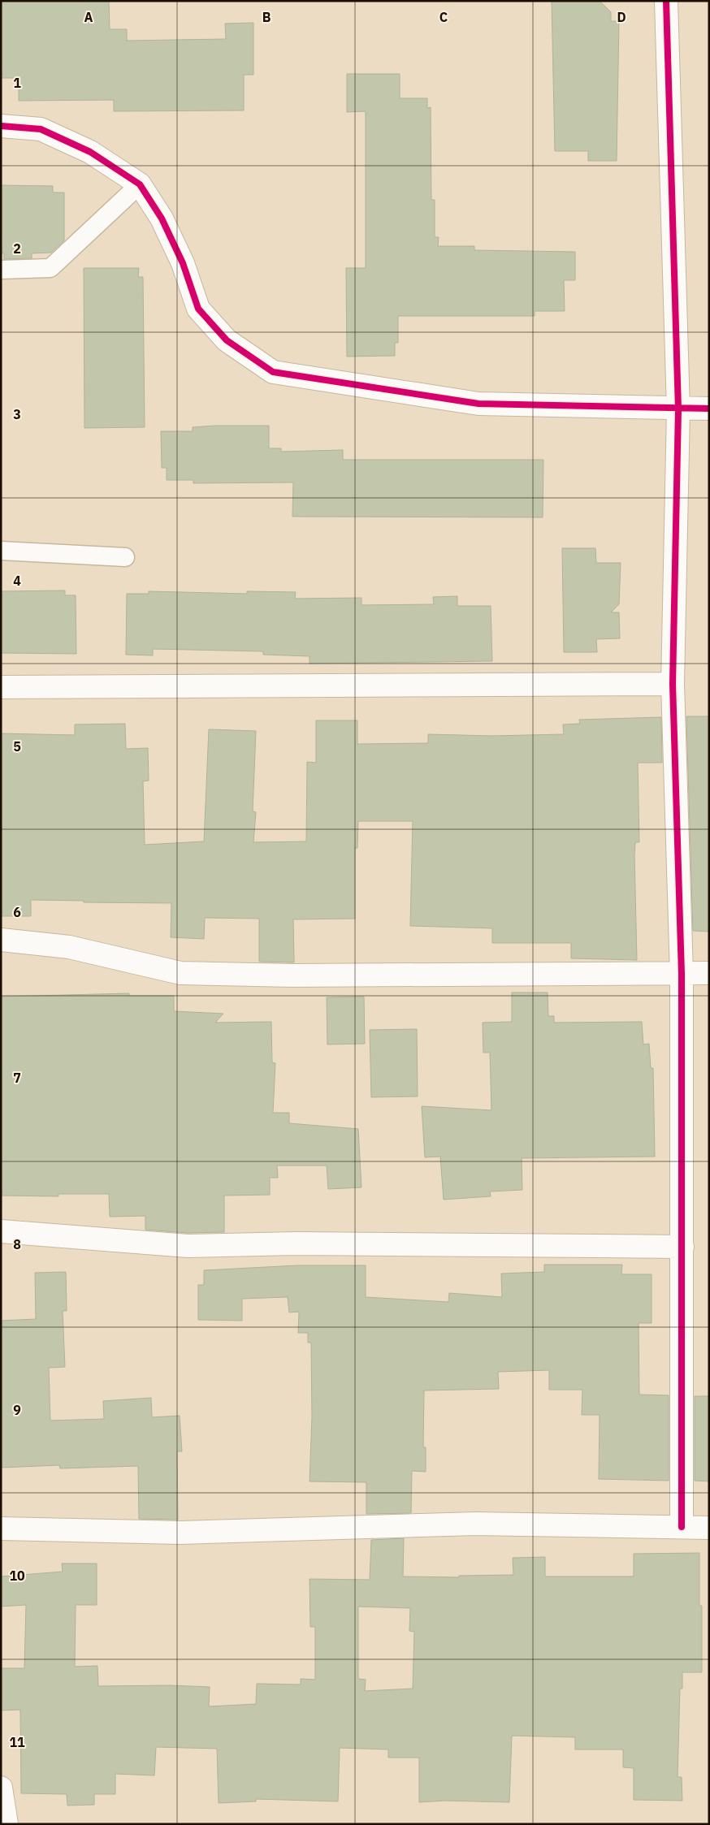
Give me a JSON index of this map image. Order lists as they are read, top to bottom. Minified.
{"grid":{"columns":["A","B","C","D"],"rows":["1","2","3","4","5","6","7","8","9","10","11"]}}
